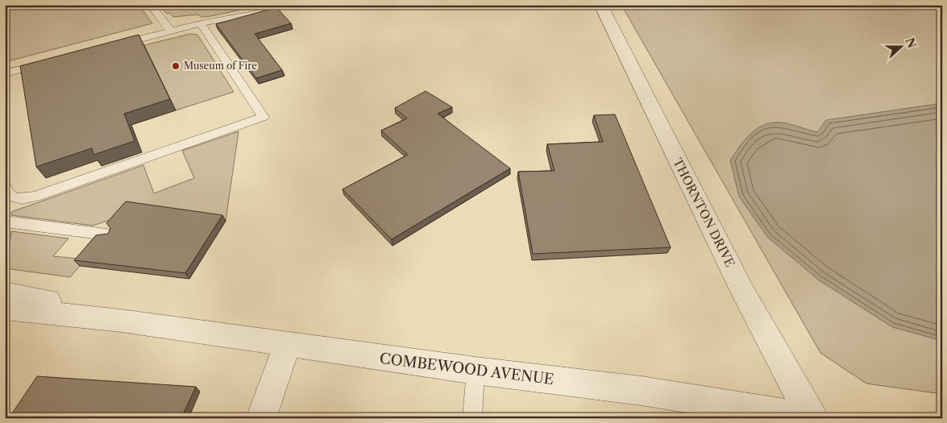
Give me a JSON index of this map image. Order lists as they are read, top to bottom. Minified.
{"streets":{"street":["THORNTON DRIVE","COMBEWOOD AVENUE"]},"crossings":[["THORNTON DRIVE","COMBEWOOD AVENUE"]],"places":["Museum of Fire"],"north":"right"}
